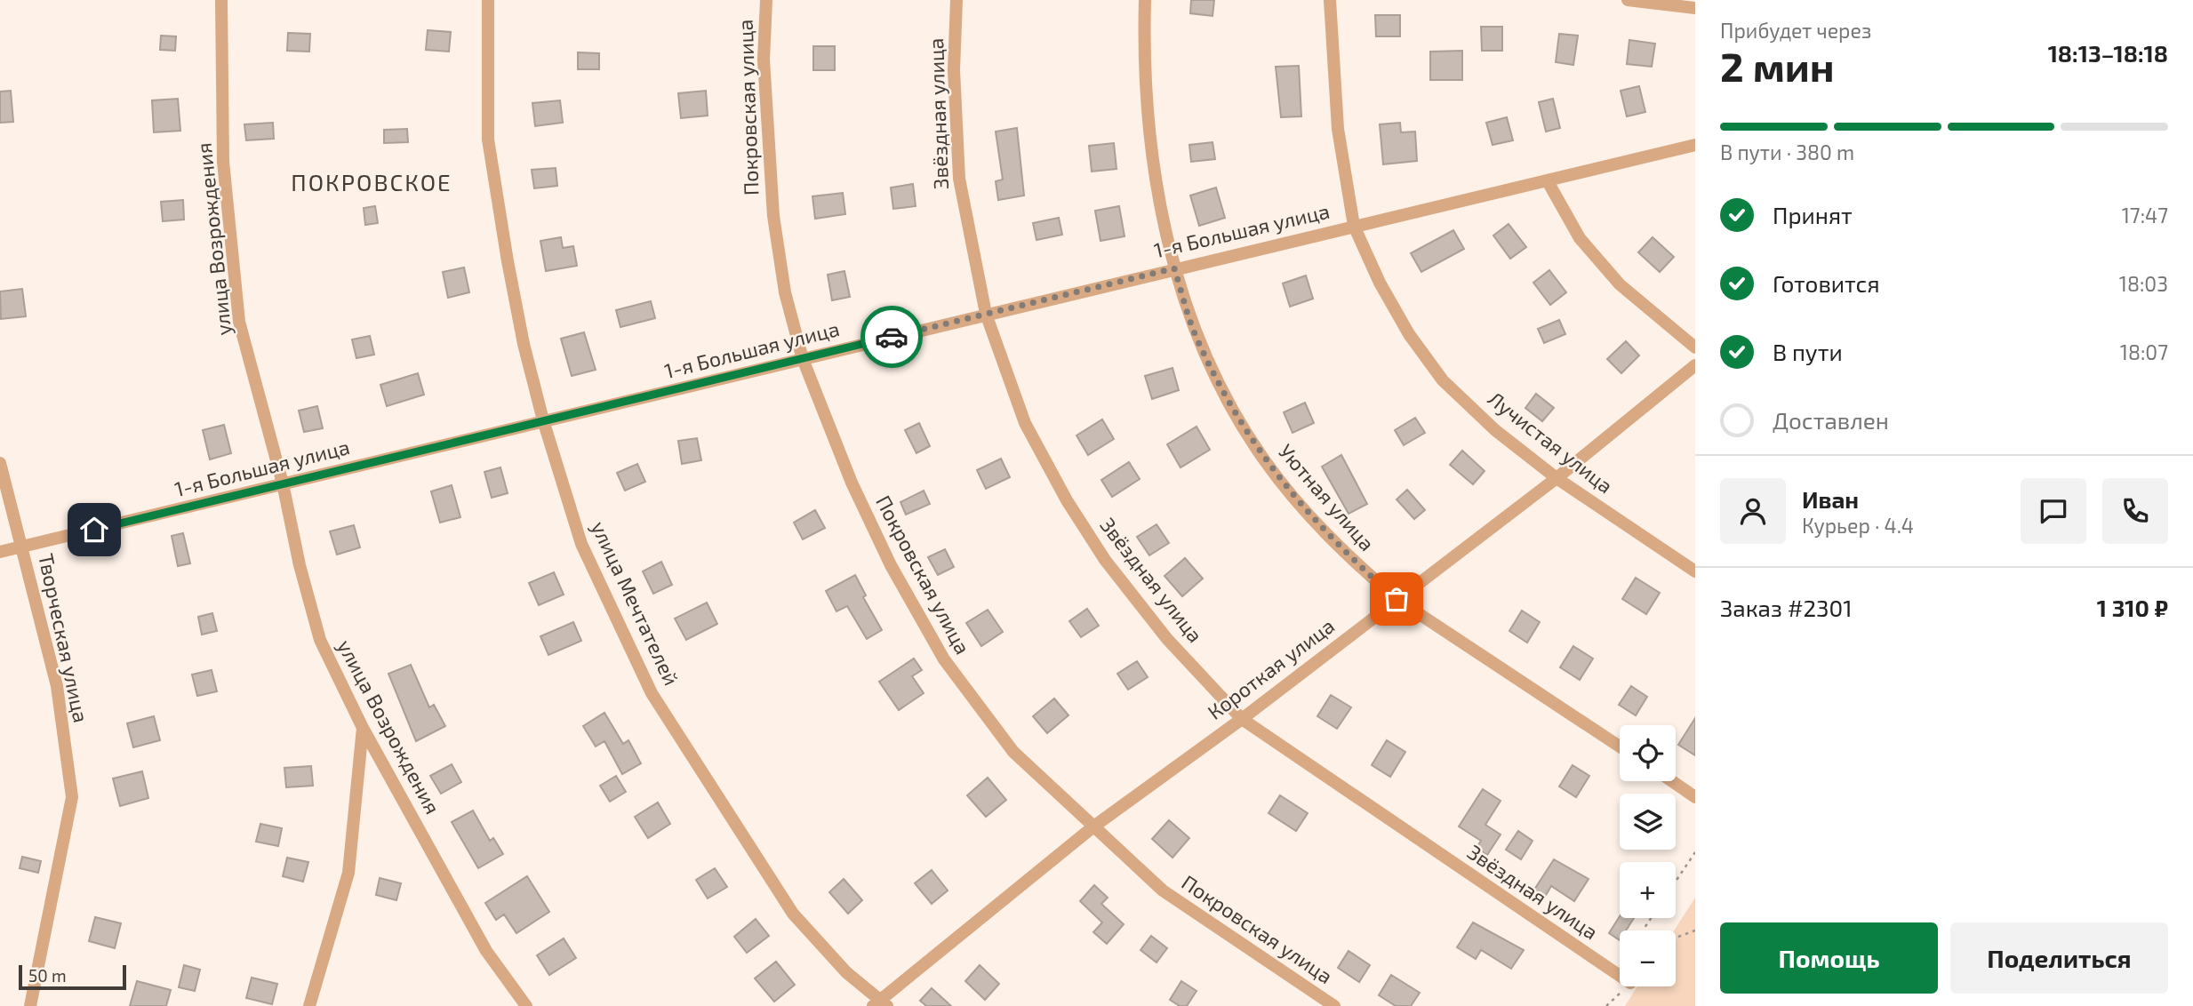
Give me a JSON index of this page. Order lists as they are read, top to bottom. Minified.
{"streets":{"street":["Покровская улица","Звёздная улица","1-я Большая улица","улица Возрождения","Лучистая улица","Уютная улица","улица Мечтателей","Творческая улица","Короткая улица"]},"crossings":[["Покровская улица","1-я Большая улица"],["Покровская улица","Короткая улица"],["Звёздная улица","1-я Большая улица"],["Звёздная улица","Короткая улица"],["1-я Большая улица","улица Возрождения"],["1-я Большая улица","Лучистая улица"],["1-я Большая улица","Уютная улица"],["1-я Большая улица","улица Мечтателей"],["1-я Большая улица","Творческая улица"],["Лучистая улица","Короткая улица"],["Уютная улица","Короткая улица"],["улица Мечтателей","Короткая улица"]],"districts":["ПОКРОВСКОЕ"],"scale_bar":"50 m","page":{"heading":["2 мин","Прибудет через","18:13–18:18"],"panel":["Иван","Курьер · 4.4","Заказ #2301","1 310 ₽"],"bar":"В пути · 380 m","list":[["Принят","17:47"],["Готовится","18:03"],["В пути","18:07"],"Доставлен"],"map_buttons":["+","−"],"buttons":["Помощь","Поделиться"],"scale":"50 m"}}
